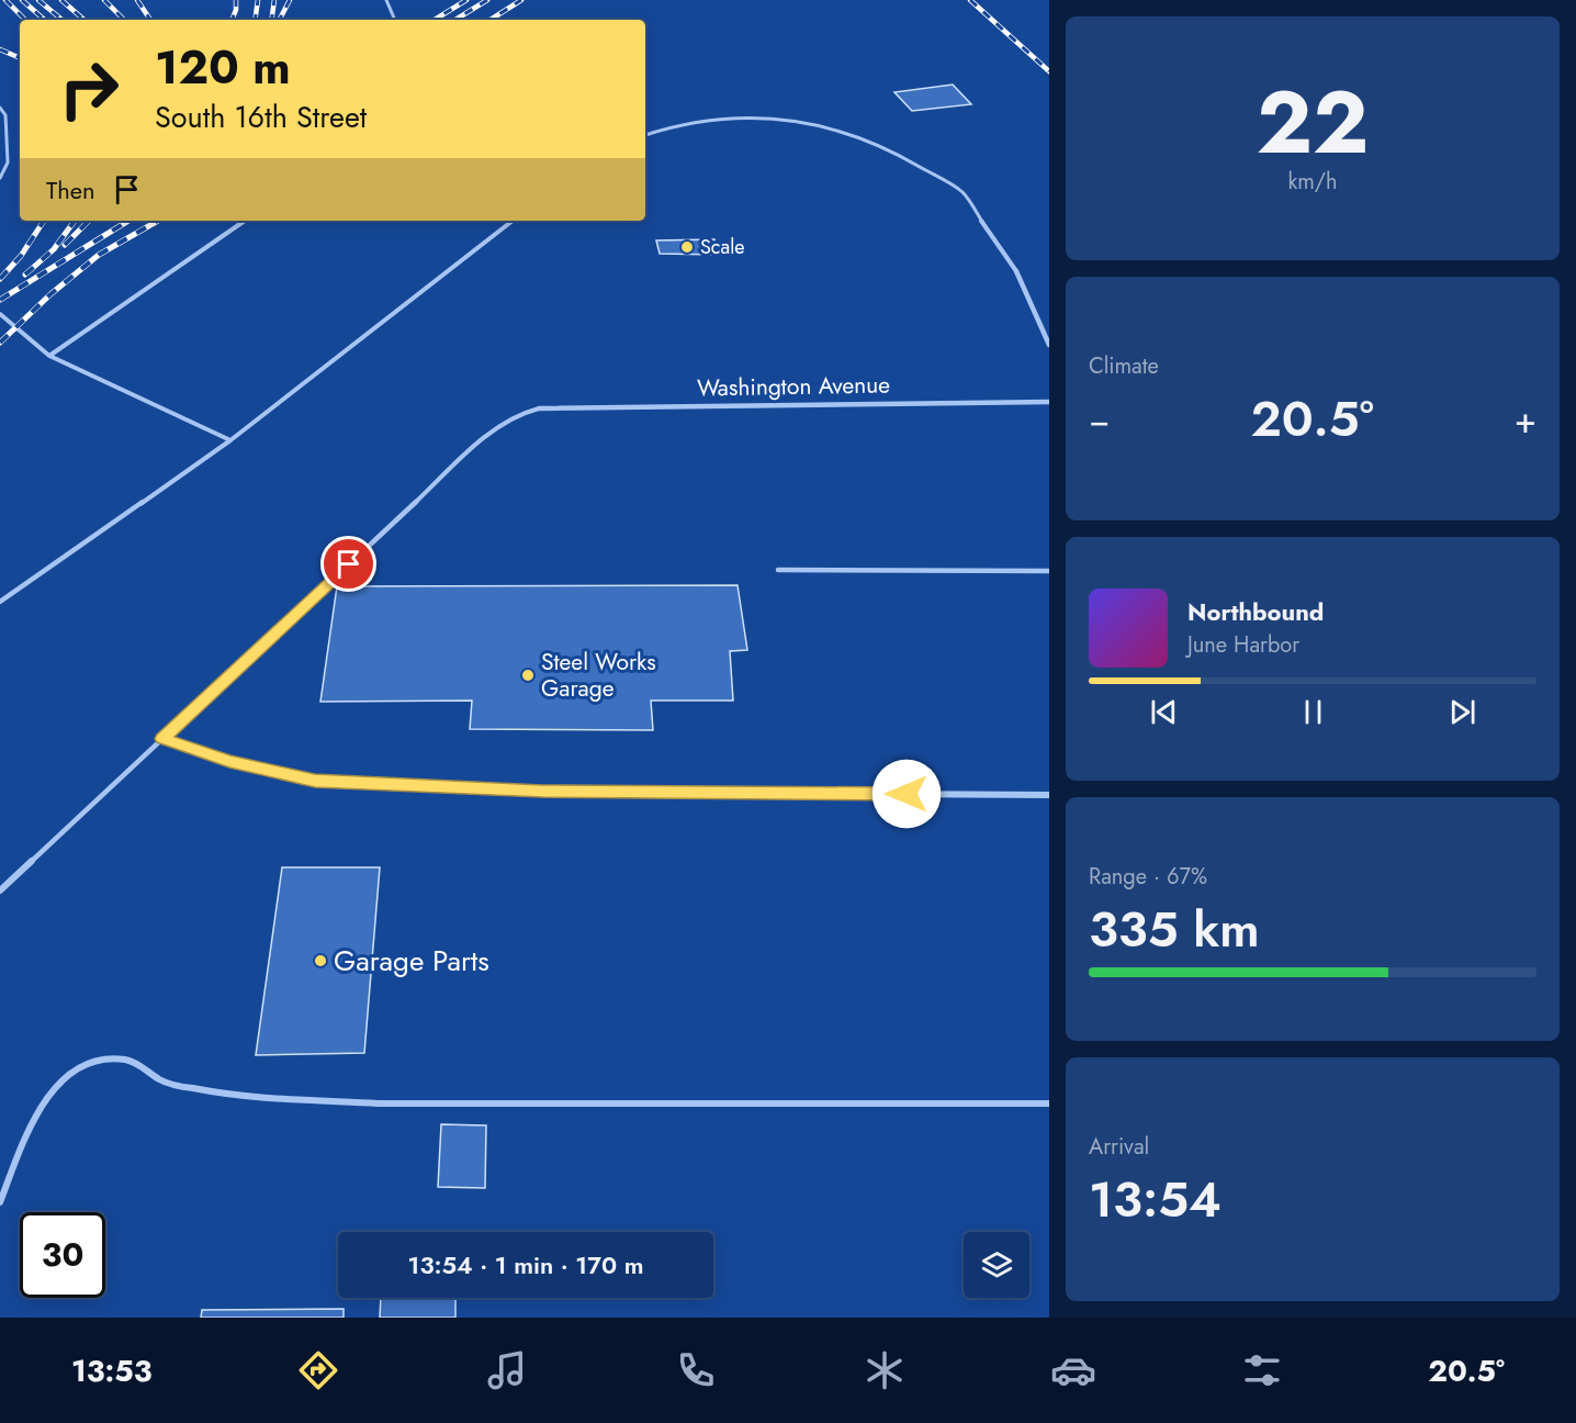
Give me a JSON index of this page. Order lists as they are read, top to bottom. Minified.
{"streets":{"street":["Washington Avenue"]},"places":["Scale","Steel Works Garage","Garage Parts"],"page":{"tile":[["22","km/h"],"Climate",["Range · 67%","335 km"],["Arrival","13:54"]],"turn":["120 m","South 16th Street"],"then":"Then","heat":["−","20.5°","+"],"song":["Northbound","June Harbor"],"limit":"30","trip":"13:54 · 1 min · 170 m","tabs":["13:53","20.5°"]}}
